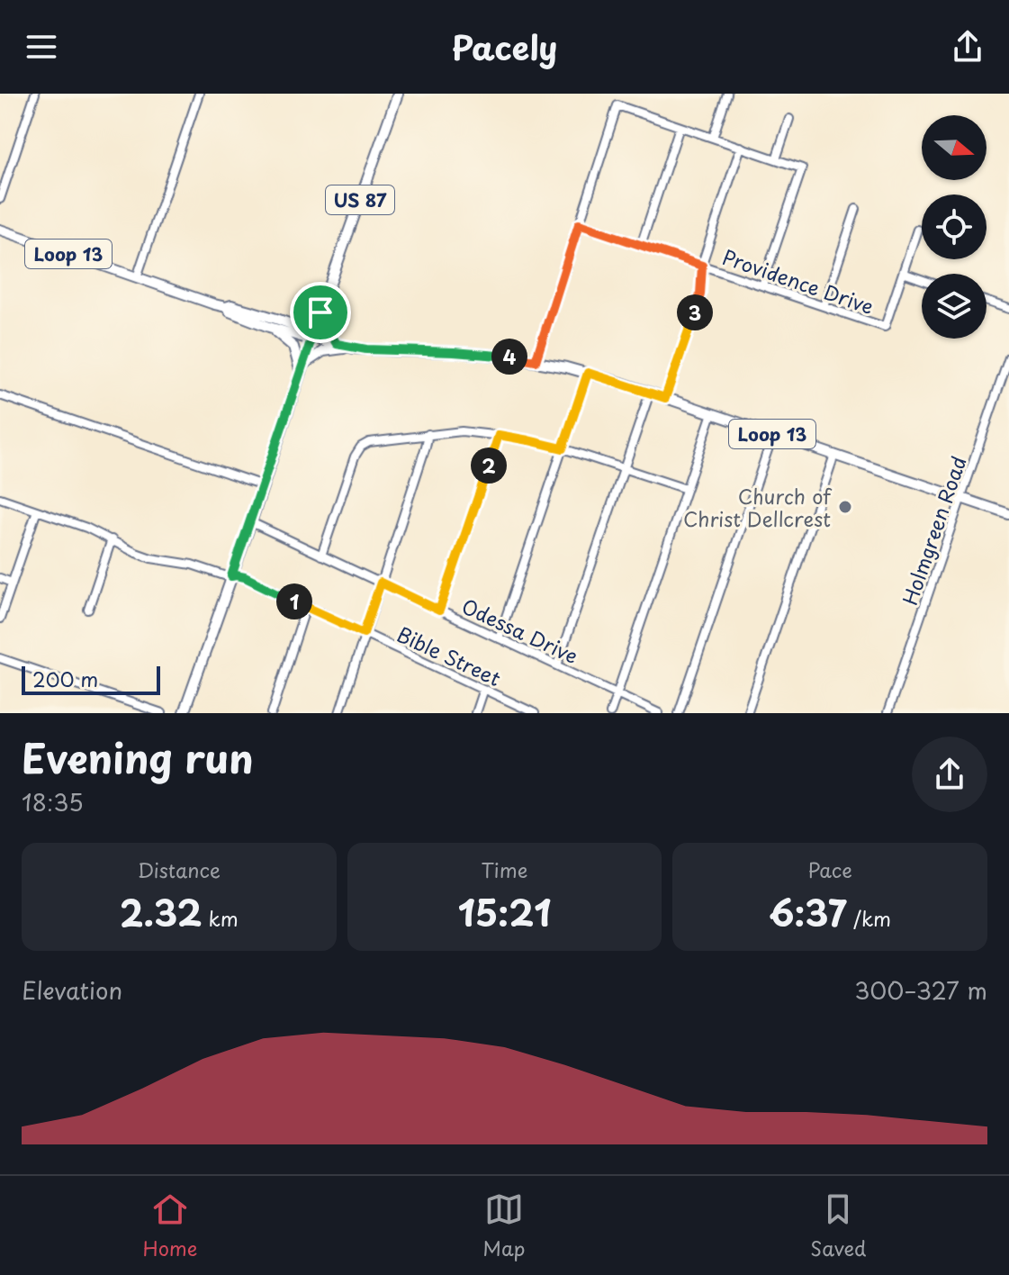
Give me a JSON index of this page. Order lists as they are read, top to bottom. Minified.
{"streets":{"main road":["US 87","Loop 13"],"street":["Providence Drive","Holmgreen Road","Odessa Drive","Bible Street"]},"crossings":[["US 87","Loop 13"],["US 87","Odessa Drive"],["US 87","Bible Street"],["Loop 13","Holmgreen Road"]],"places":["Church of Christ Dellcrest"],"scale_bar":"200 m","north":"right","page":{"header":"Pacely","pins":["3","4","2","1"],"scale":"200 m","heading":["Evening run","18:35"],"stats":[["Distance","2.32 km"],["Time","15:21"],["Pace","6:37 /km"]],"chart":["Elevation","300–327 m"],"tabs":["Home","Map","Saved"]}}
